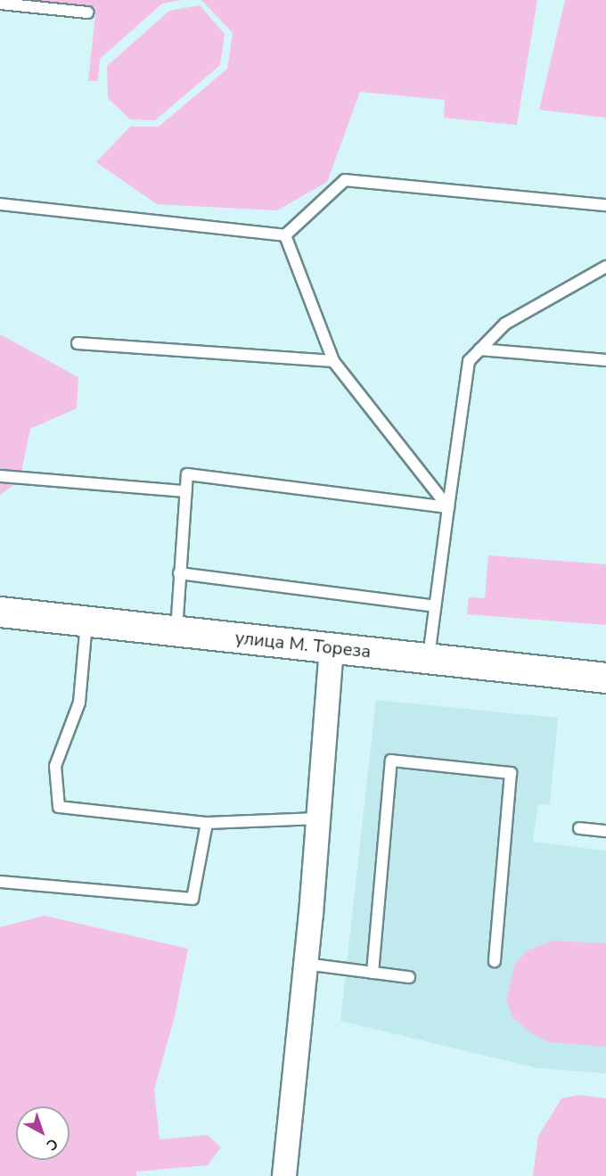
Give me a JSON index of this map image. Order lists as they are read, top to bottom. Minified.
{"streets":{"street":["улица М. Тореза"]},"north":"bottom right"}
